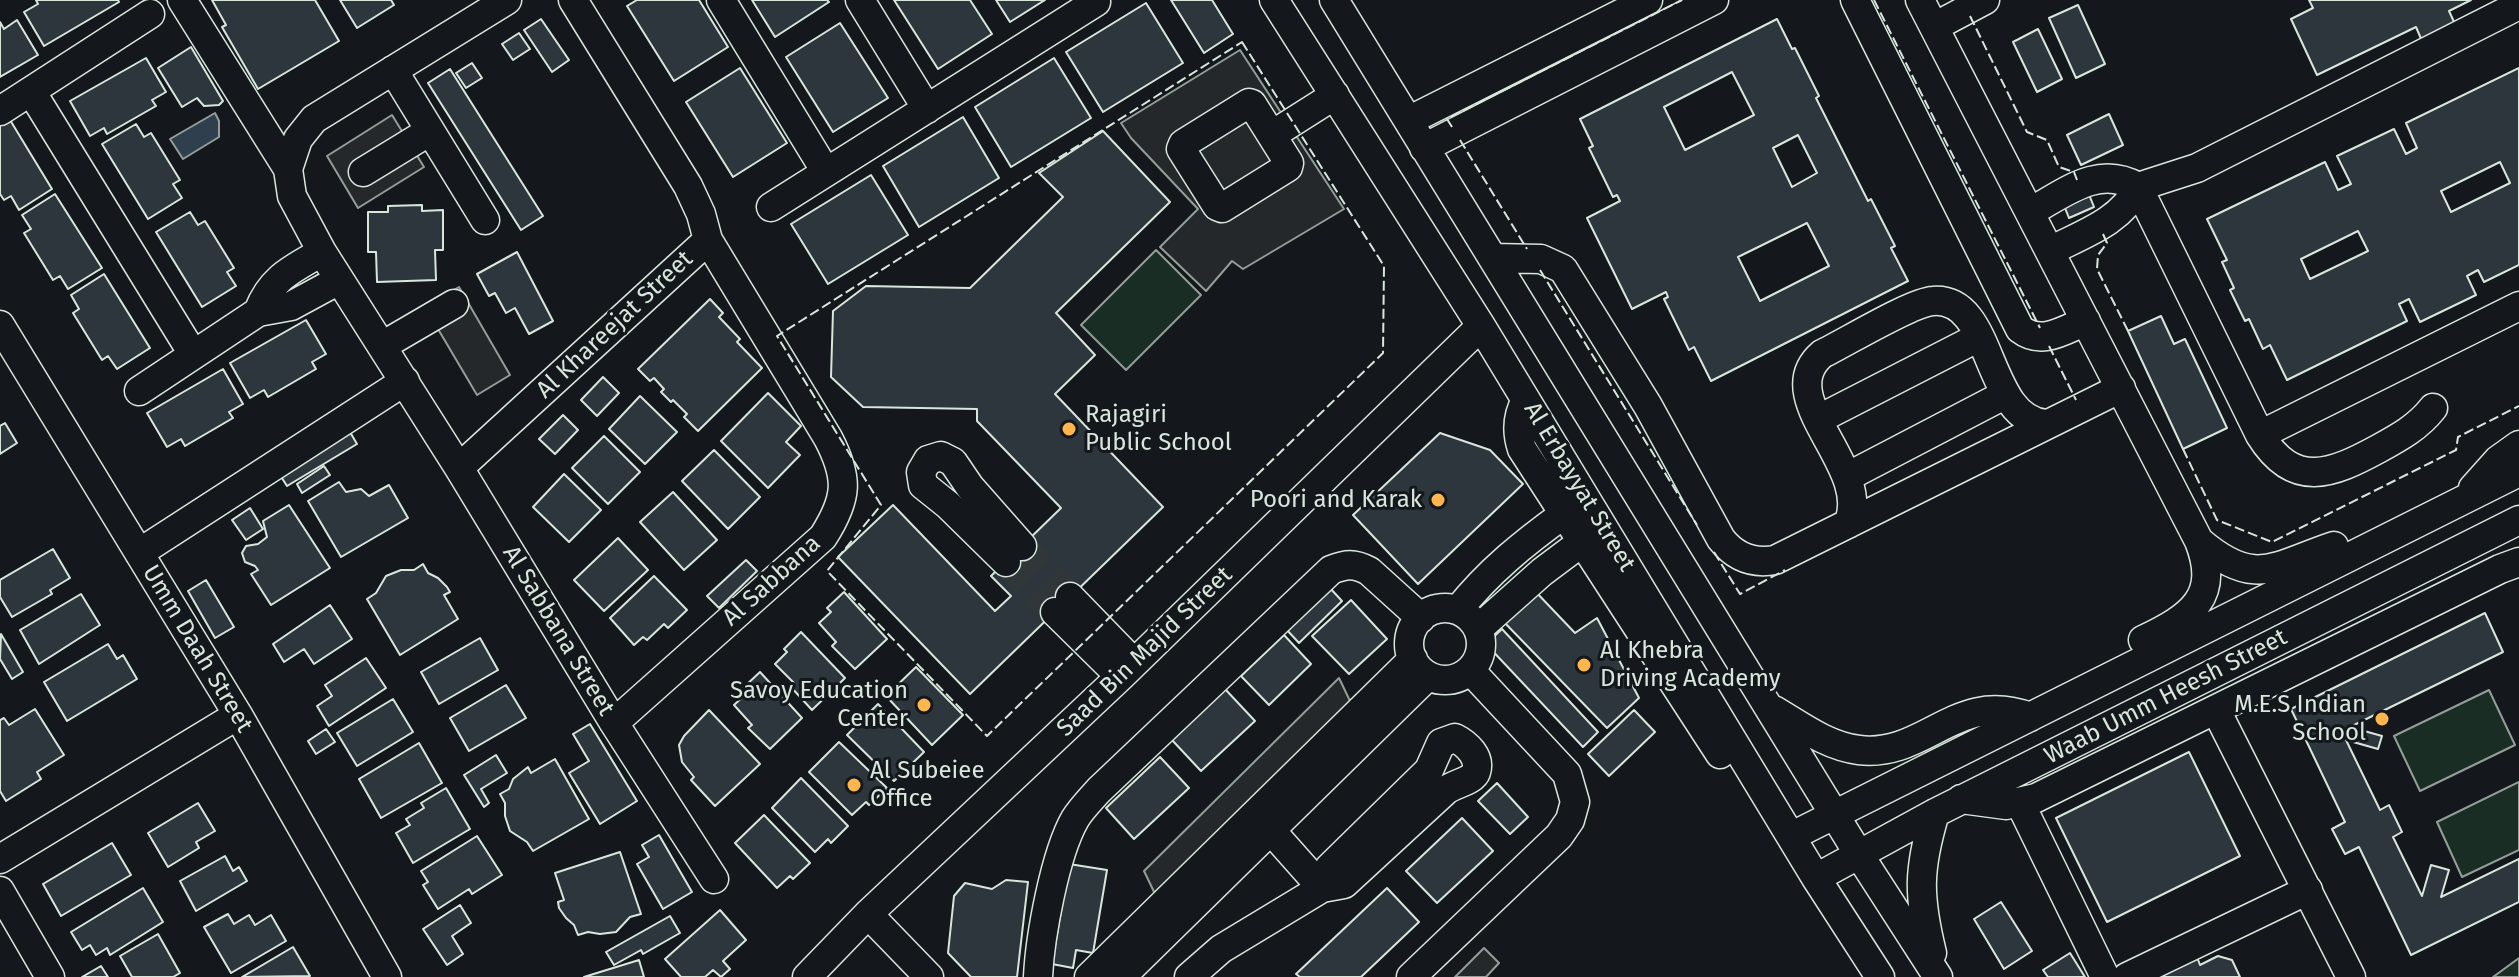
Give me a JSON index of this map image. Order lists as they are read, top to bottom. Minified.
{"streets":{"street":["Al Khareejat Street","Al Erbayyat Street","Al Sabbana","Al Sabbana Street","Umm Daah Street","Saad Bin Majid Street","Waab Umm Heesh Street"]},"crossings":[["Al Khareejat Street","Al Sabbana"],["Al Khareejat Street","Al Sabbana Street"],["Al Erbayyat Street","Saad Bin Majid Street"],["Al Erbayyat Street","Waab Umm Heesh Street"],["Al Sabbana","Al Sabbana Street"]],"places":["Rajagiri Public School","Poori and Karak","Al Khebra Driving Academy","Savoy Education Center","M.E.S Indian School","Al Subeiee Office"]}
